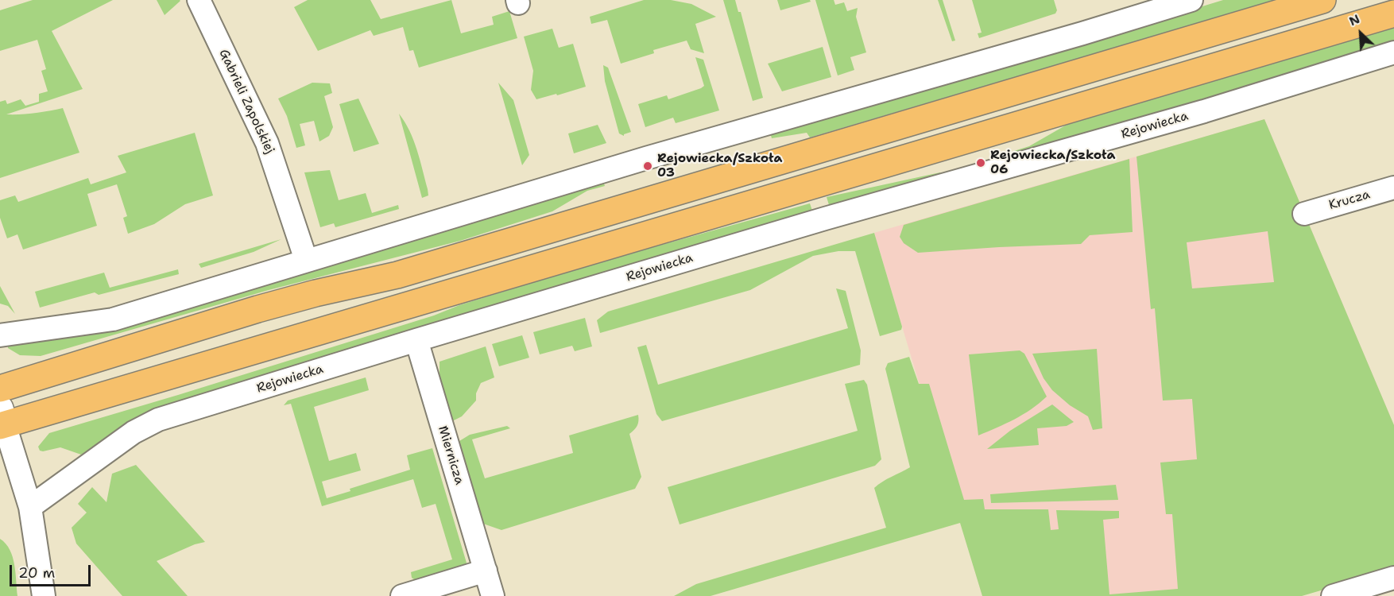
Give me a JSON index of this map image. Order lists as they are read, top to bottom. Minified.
{"streets":{"street":["Gabrieli Zapolskiej","Rejowiecka","Krucza","Miernicza"]},"crossings":[["Rejowiecka","Miernicza"]],"places":["Rejowiecka/Szkoła 06","Rejowiecka/Szkoła 03"],"scale_bar":"20 m","north":"top left"}
